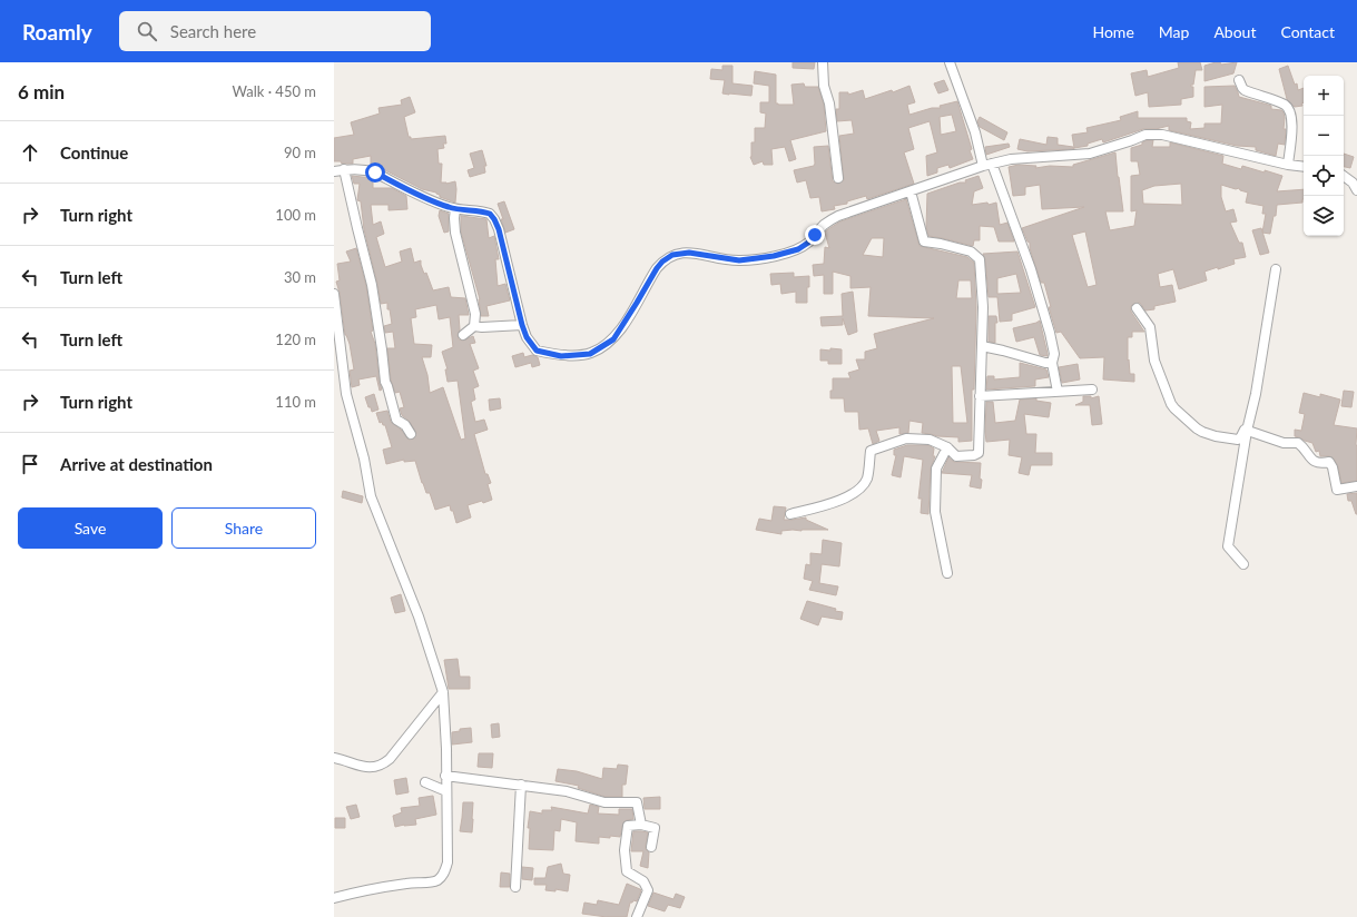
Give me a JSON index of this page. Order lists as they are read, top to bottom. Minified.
{"page":{"header":"Roamly","search":"Search here","nav":["Home","Map","About","Contact"],"heading":["6 min","Walk · 450 m"],"map_buttons":["+","−"],"list":[["Continue","90 m"],["Turn right","100 m"],["Turn left","30 m"],["Turn left","120 m"],["Turn right","110 m"],"Arrive at destination"],"buttons":["Save","Share"]}}
